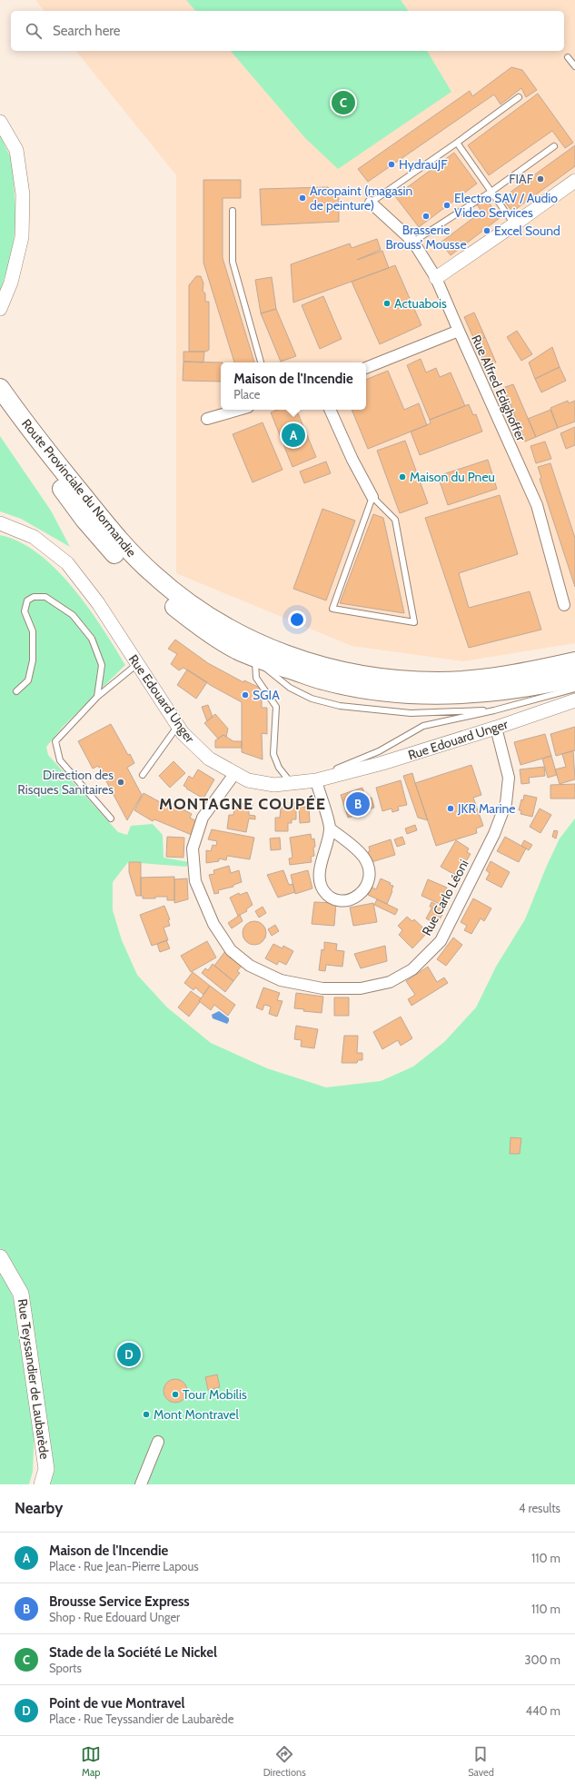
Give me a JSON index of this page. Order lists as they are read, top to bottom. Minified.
{"streets":{"highway":["Route Provinciale du Normandie"],"main road":["Rue Teyssandier de Laubarède"],"street":["Rue Alfred Edighoffer","Rue Edouard Unger","Rue Carlo Léoni"]},"crossings":[["Rue Edouard Unger","Rue Carlo Léoni"]],"districts":["MONTAGNE COUPÉE"],"places":["HydrauJF","FIAF","Arcopaint (magasin de peinture)","Electro SAV / Audio Video Services","Brasserie Brouss’ Mousse","Excel Sound","Actuabois","Maison du Pneu","SGIA","Direction des Risques Sanitaires","JKR Marine","Tour Mobilis","Mont Montravel"],"page":{"search":"Search here","pins":["C","A","B","D"],"popup":["Maison de l'Incendie","Place"],"heading":["Nearby","4 results"],"list":[{"mark":"A","name":"Maison de l'Incendie","note":"Place · Rue Jean-Pierre Lapous","value":"110 m"},{"mark":"B","name":"Brousse Service Express","note":"Shop · Rue Edouard Unger","value":"110 m"},{"mark":"C","name":"Stade de la Société Le Nickel","note":"Sports","value":"300 m"},{"mark":"D","name":"Point de vue Montravel","note":"Place · Rue Teyssandier de Laubarède","value":"440 m"}],"nav":["Map","Directions","Saved"]}}
